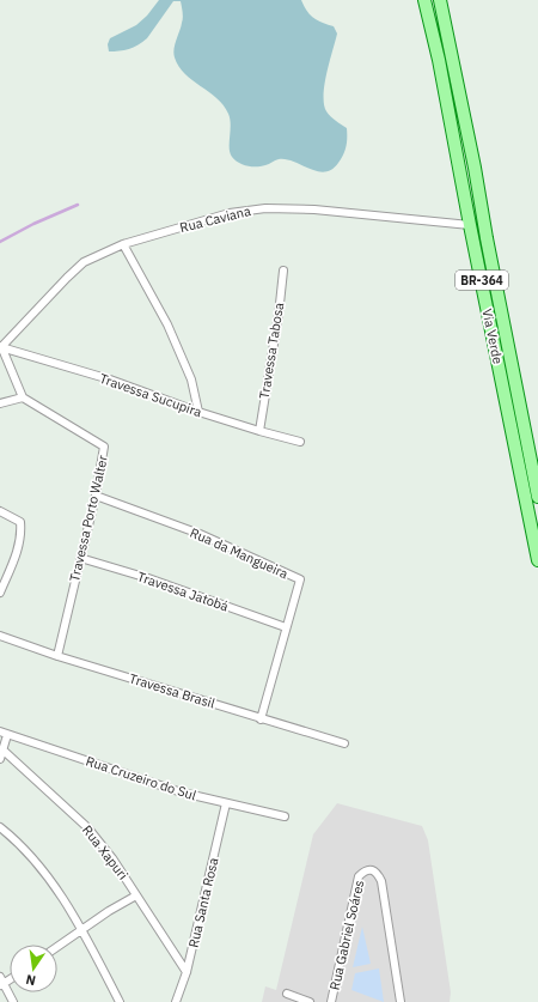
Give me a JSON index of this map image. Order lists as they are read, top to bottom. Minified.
{"streets":{"main road":["BR-364","Via Verde"],"street":["Rua Caviana","Travessa Tabosa","Travessa Sucupira","Travessa Porto Walter","Rua da Mangueira","Travessa Jatobá","Travessa Brasil","Rua Cruzeiro do Sul","Rua Xapuri","Rua Santa Rosa","Rua Gabriel Soáres"]},"crossings":[["Rua Caviana","Via Verde"],["Rua Caviana","Travessa Sucupira"],["Travessa Tabosa","Travessa Sucupira"],["Travessa Porto Walter","Rua da Mangueira"],["Travessa Porto Walter","Travessa Jatobá"],["Travessa Porto Walter","Travessa Brasil"],["Rua da Mangueira","Travessa Jatobá"],["Rua da Mangueira","Travessa Brasil"],["Rua Cruzeiro do Sul","Rua Santa Rosa"],["Rua Xapuri","Rua Santa Rosa"]],"north":"bottom"}
